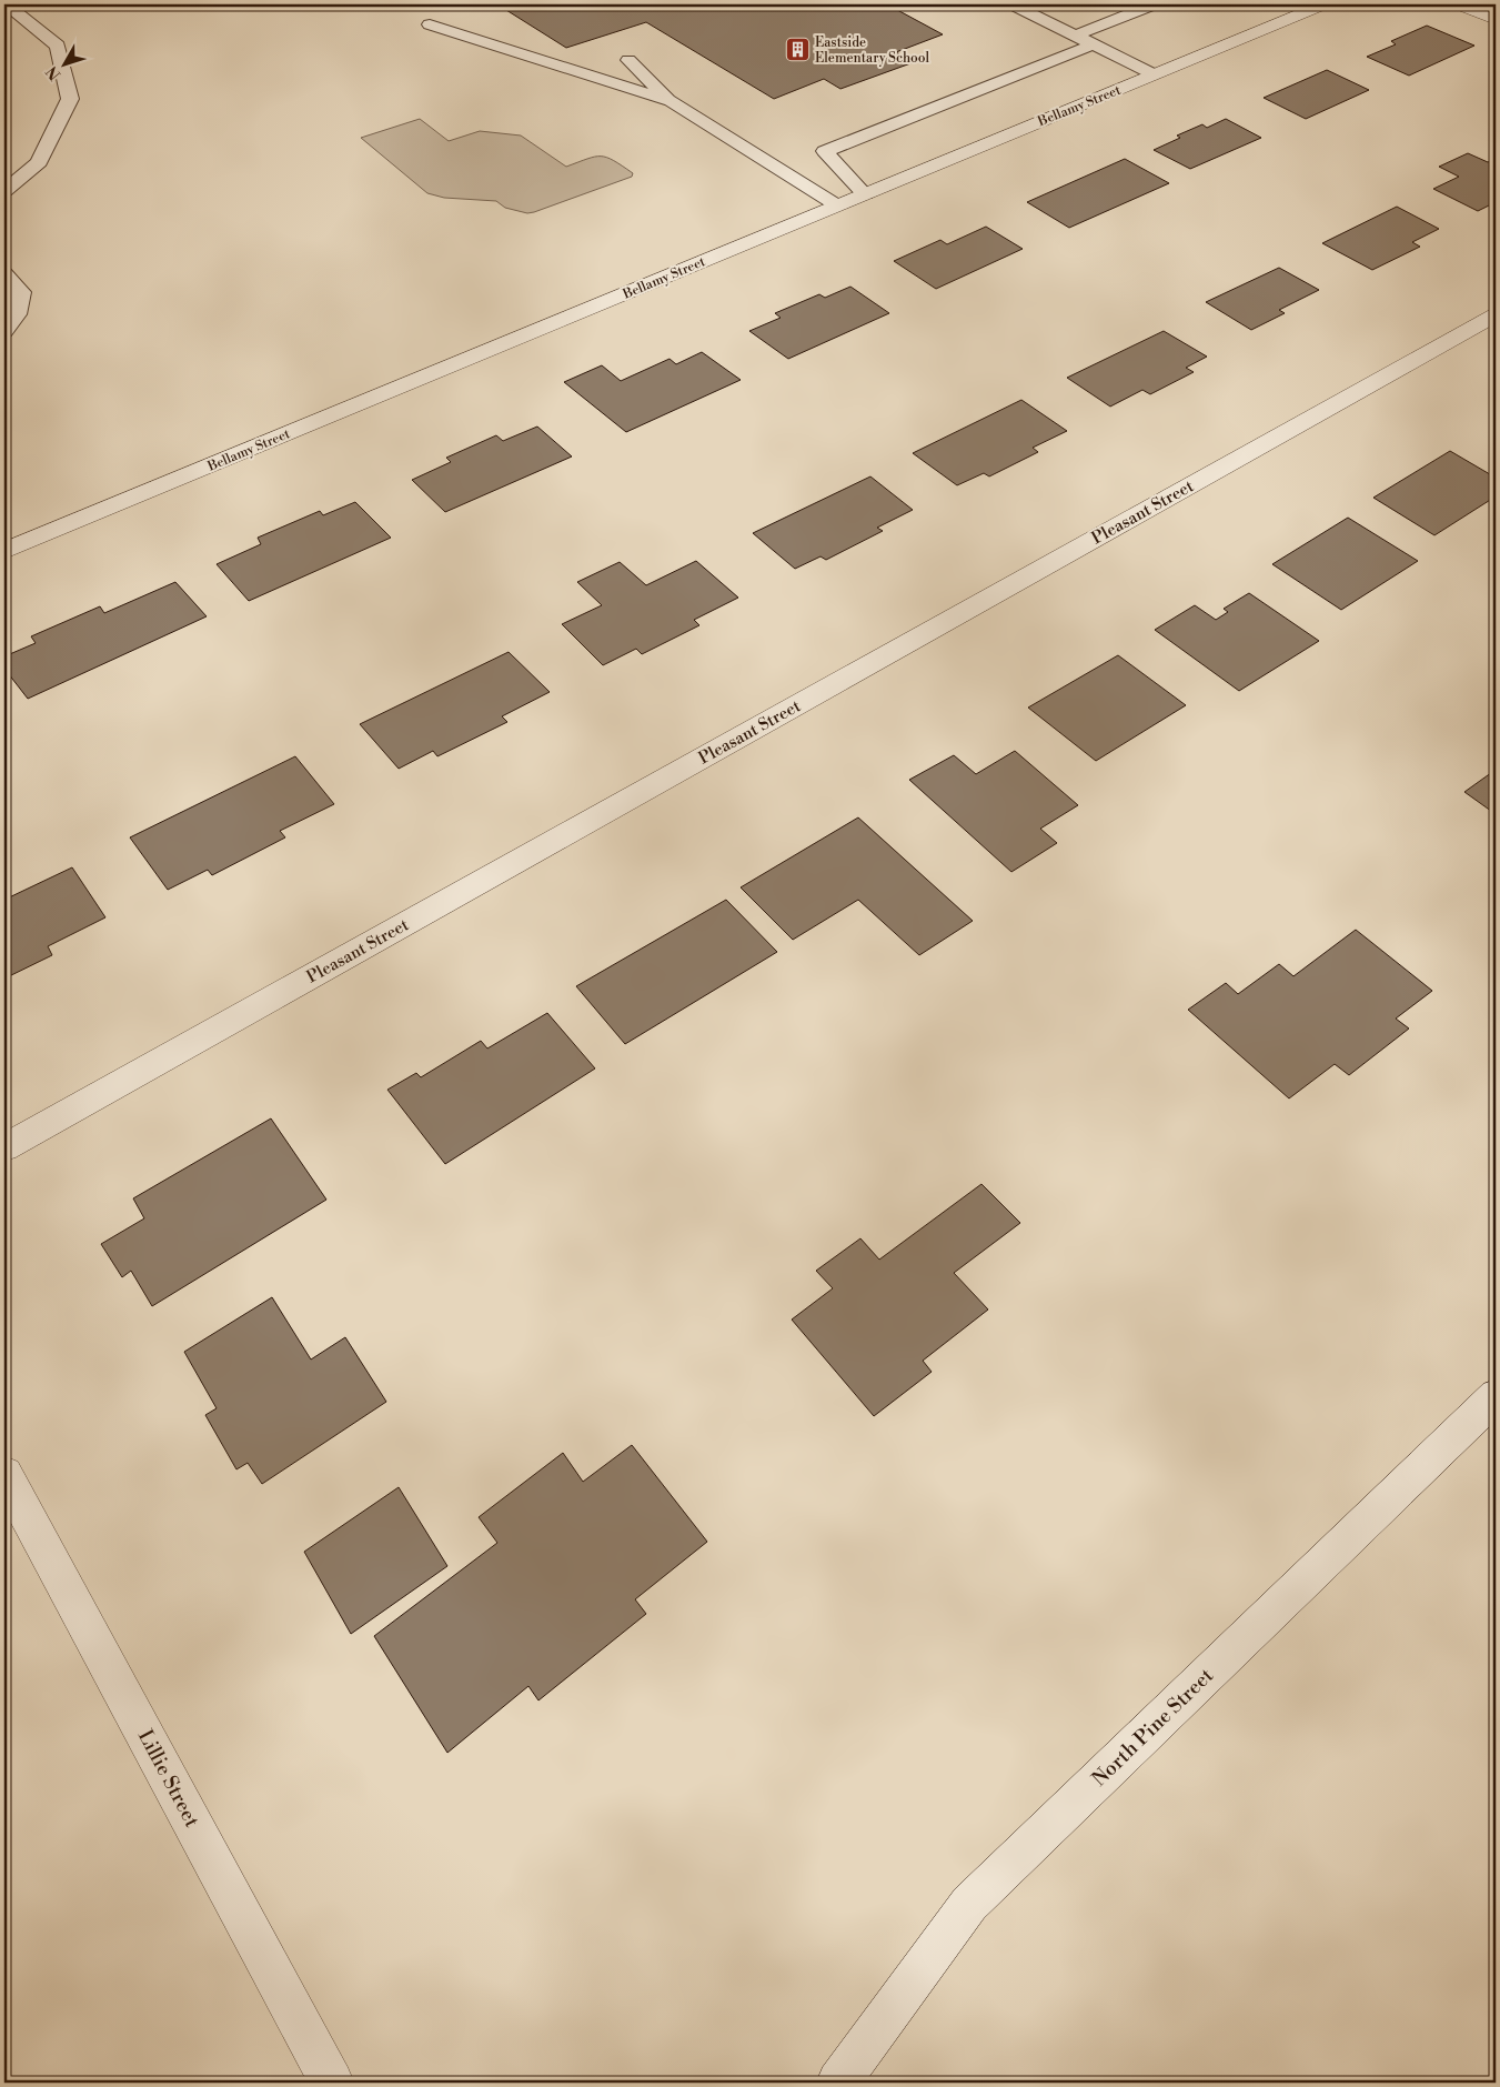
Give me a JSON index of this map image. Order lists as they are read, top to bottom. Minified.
{"streets":{"street":["Bellamy Street","Pleasant Street","North Pine Street","Lillie Street"]},"places":{"building":["Eastside Elementary School"]},"north":"bottom left"}
